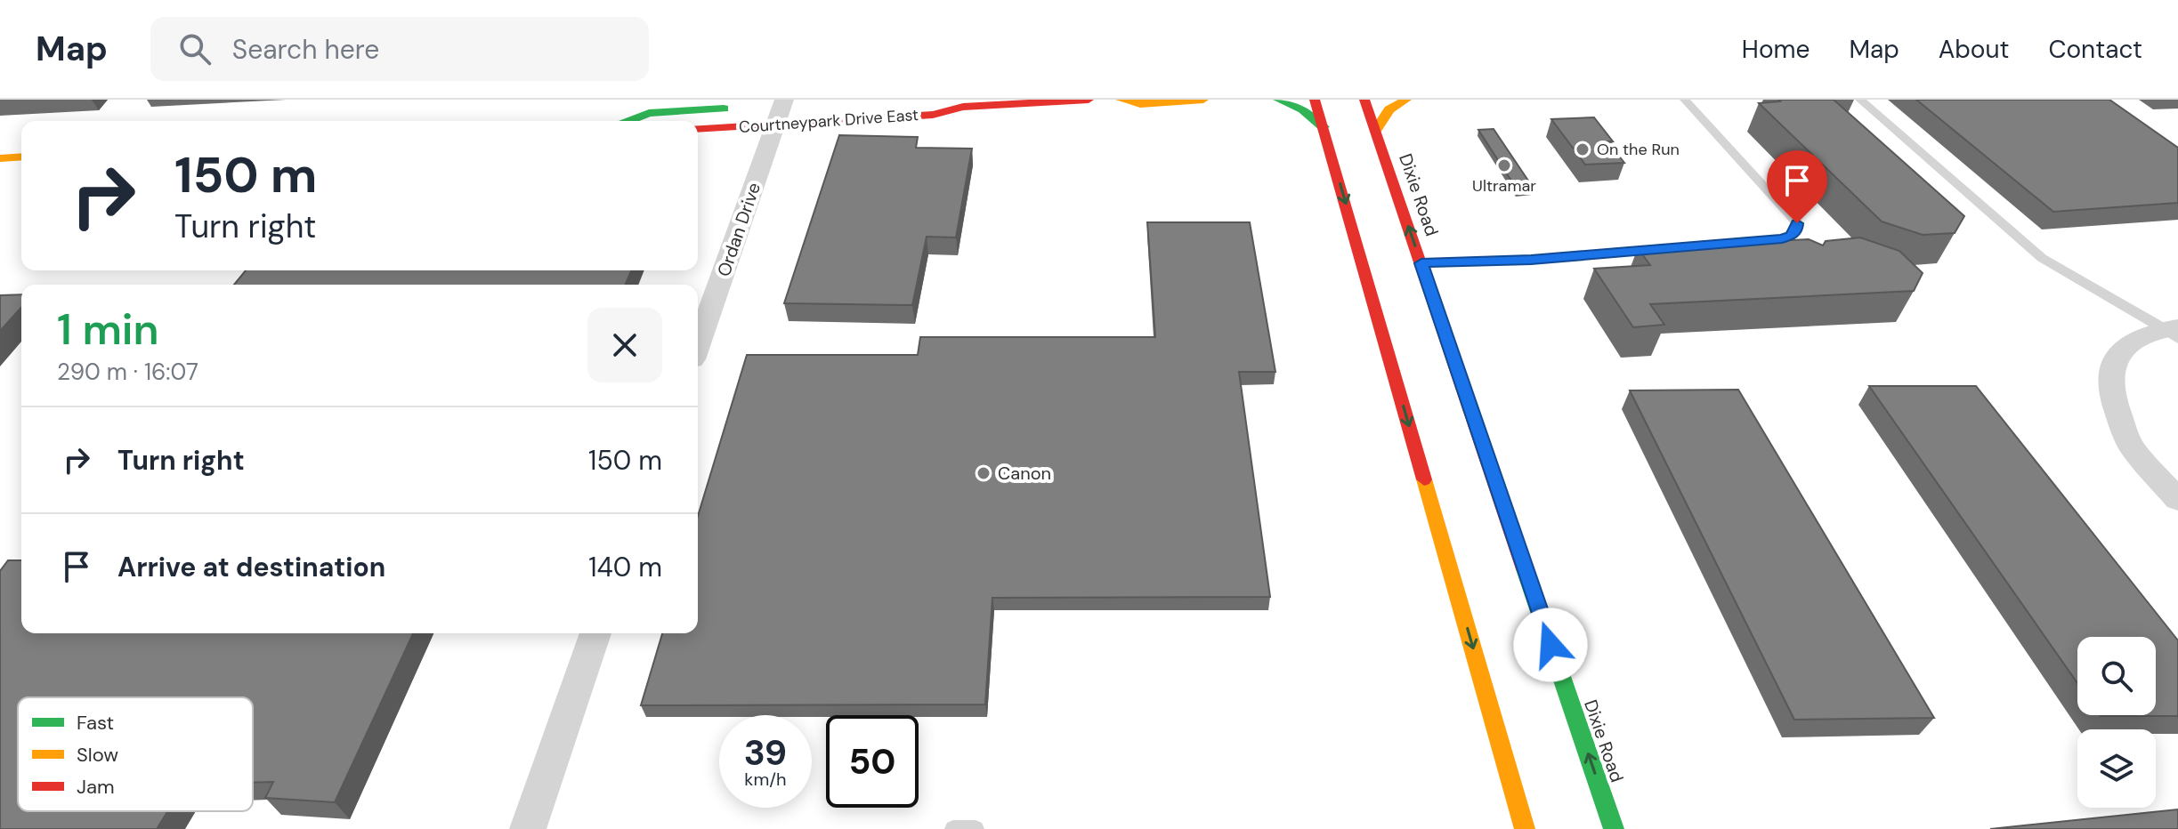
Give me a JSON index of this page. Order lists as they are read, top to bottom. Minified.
{"streets":{"main road":["Courtneypark Drive East","Dixie Road"],"street":["Ordan Drive"]},"crossings":[["Courtneypark Drive East","Ordan Drive"]],"places":["On the Run","Ultramar","Canon"],"legend":["Fast","Slow","Jam"],"page":{"header":"Map","search":"Search here","nav":["Home","Map","About","Contact"],"turn":["150 m","Turn right"],"heading":["1 min","290 m · 16:07"],"list":[{"name":"Turn right","value":"150 m"},{"name":"Arrive at destination","value":"140 m"}],"speed":"39 km/h","limit":"50"}}
